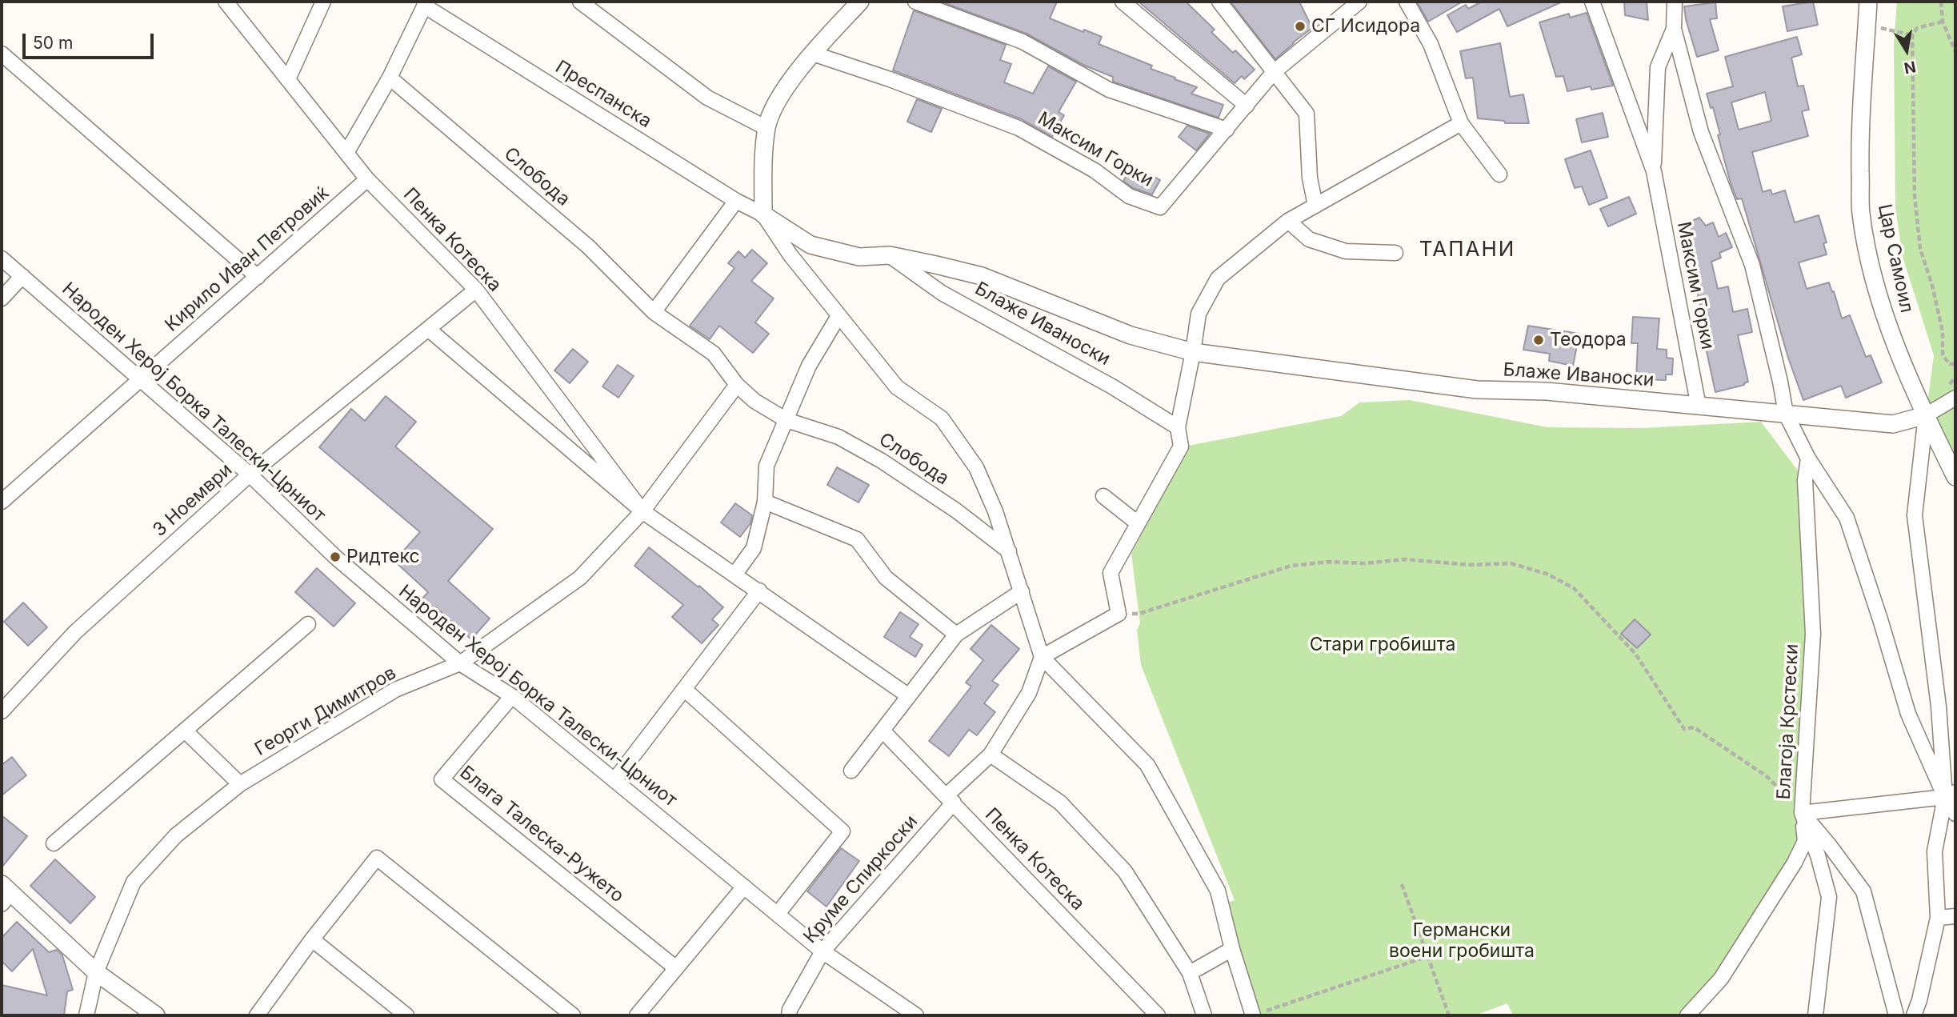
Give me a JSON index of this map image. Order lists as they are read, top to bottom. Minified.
{"streets":{"street":["Преспанска","Максим Горки","Слобода","Пенка Котеска","Цар Самоил","Кирило Иван Петровиќ","Блаже Иваноски","Народен Херој Борка Талески-Црниот","3 Ноември","Георги Димитров","Благоја Крстески","Блага Талеска-Ружето","Круме Спиркоски"]},"crossings":[["Преспанска","Слобода"],["Преспанска","Пенка Котеска"],["Преспанска","Блаже Иваноски"],["Максим Горки","Блаже Иваноски"],["Пенка Котеска","Кирило Иван Петровиќ"],["Пенка Котеска","3 Ноември"],["Пенка Котеска","Георги Димитров"],["Пенка Котеска","Круме Спиркоски"],["Цар Самоил","Блаже Иваноски"],["Кирило Иван Петровиќ","Народен Херој Борка Талески-Црниот"],["Народен Херој Борка Талески-Црниот","3 Ноември"],["Народен Херој Борка Талески-Црниот","Георги Димитров"],["Народен Херој Борка Талески-Црниот","Блага Талеска-Ружето"],["Народен Херој Борка Талески-Црниот","Круме Спиркоски"]],"districts":["ТАПАНИ"],"parks":["Стари гробишта","Германски воени гробишта"],"places":["СГ Исидора","Теодора","Ридтекс"],"scale_bar":"50 m","north":"bottom"}
